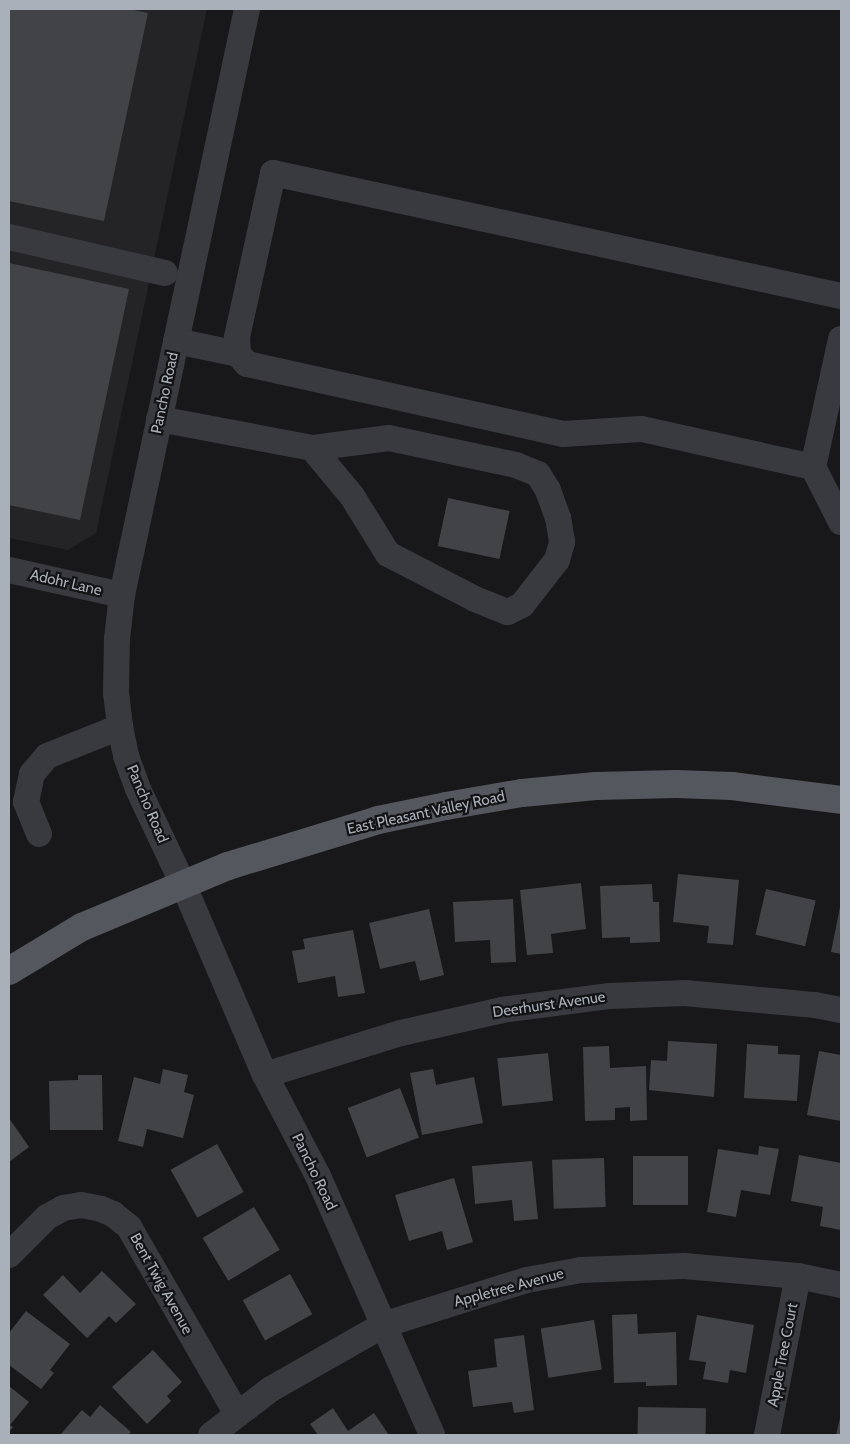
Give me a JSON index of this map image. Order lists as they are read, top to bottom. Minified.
{"streets":{"main road":["East Pleasant Valley Road"],"street":["Pancho Road","Adohr Lane","Deerhurst Avenue","Bent Twig Avenue","Appletree Avenue","Apple Tree Court"]},"crossings":[["Pancho Road","Adohr Lane"],["Pancho Road","East Pleasant Valley Road"],["Pancho Road","Deerhurst Avenue"],["Pancho Road","Appletree Avenue"],["Bent Twig Avenue","Appletree Avenue"],["Appletree Avenue","Apple Tree Court"]]}
